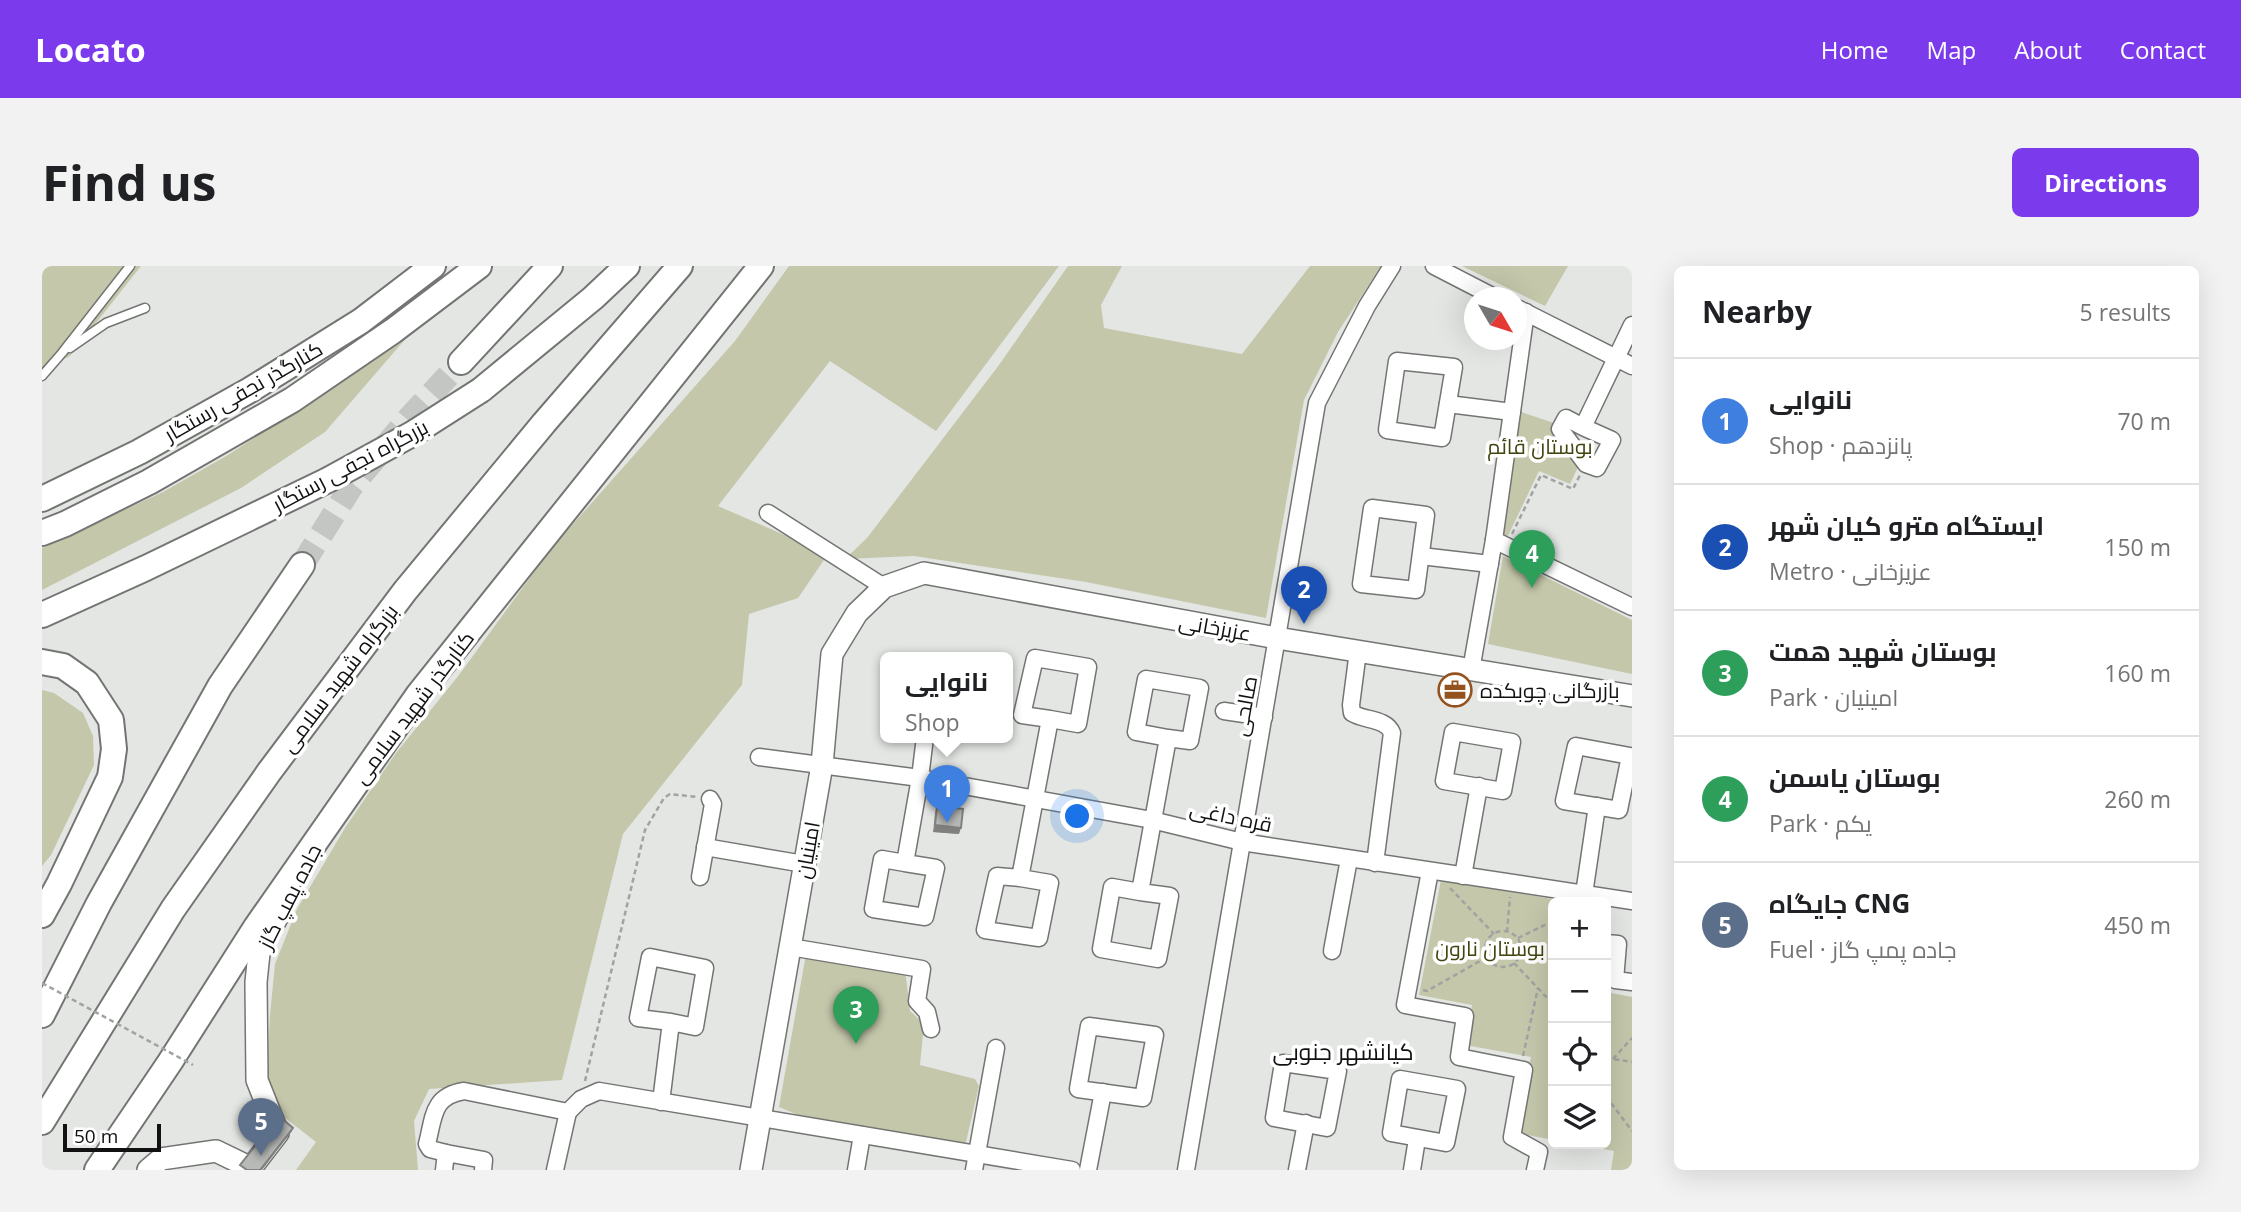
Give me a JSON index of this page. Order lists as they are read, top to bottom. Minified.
{"streets":{"main road":["کنارگذر نجفی رستگار","بزرگراه نجفی رستگار","عزیزخانی","بزرگراه شهید سلامی","کنارگذر شهید سلامی","امینیان","جاده پمپ گاز"],"street":["صالحی","قره داغی"]},"crossings":[["عزیزخانی","صالحی"],["عزیزخانی","امینیان"],["صالحی","قره داغی"],["کنارگذر شهید سلامی","جاده پمپ گاز"],["قره داغی","امینیان"]],"districts":["کیانشهر جنوبی"],"parks":["بوستان قائم","بوستان نارون"],"places":{"office":["بازرگانی چوبکده"]},"scale_bar":"50 m","north":"bottom right","page":{"header":"Locato","nav":["Home","Map","About","Contact"],"buttons":"Directions","title":"Find us","heading":["Nearby","5 results"],"list":[{"mark":"1","name":"نانوایی","note":"Shop · پانزدهم","value":"70 m"},{"mark":"2","name":"ایستگاه مترو کیان شهر","note":"Metro · عزیزخانی","value":"150 m"},{"mark":"3","name":"بوستان شهید همت","note":"Park · امینیان","value":"160 m"},{"mark":"4","name":"بوستان یاسمن","note":"Park · یکم","value":"260 m"},{"mark":"5","name":"جایگاه CNG","note":"Fuel · جاده پمپ گاز","value":"450 m"}],"pins":["4","2","1","3","5"],"popup":["نانوایی","Shop"],"map_buttons":["+","−"],"scale":"50 m"}}
